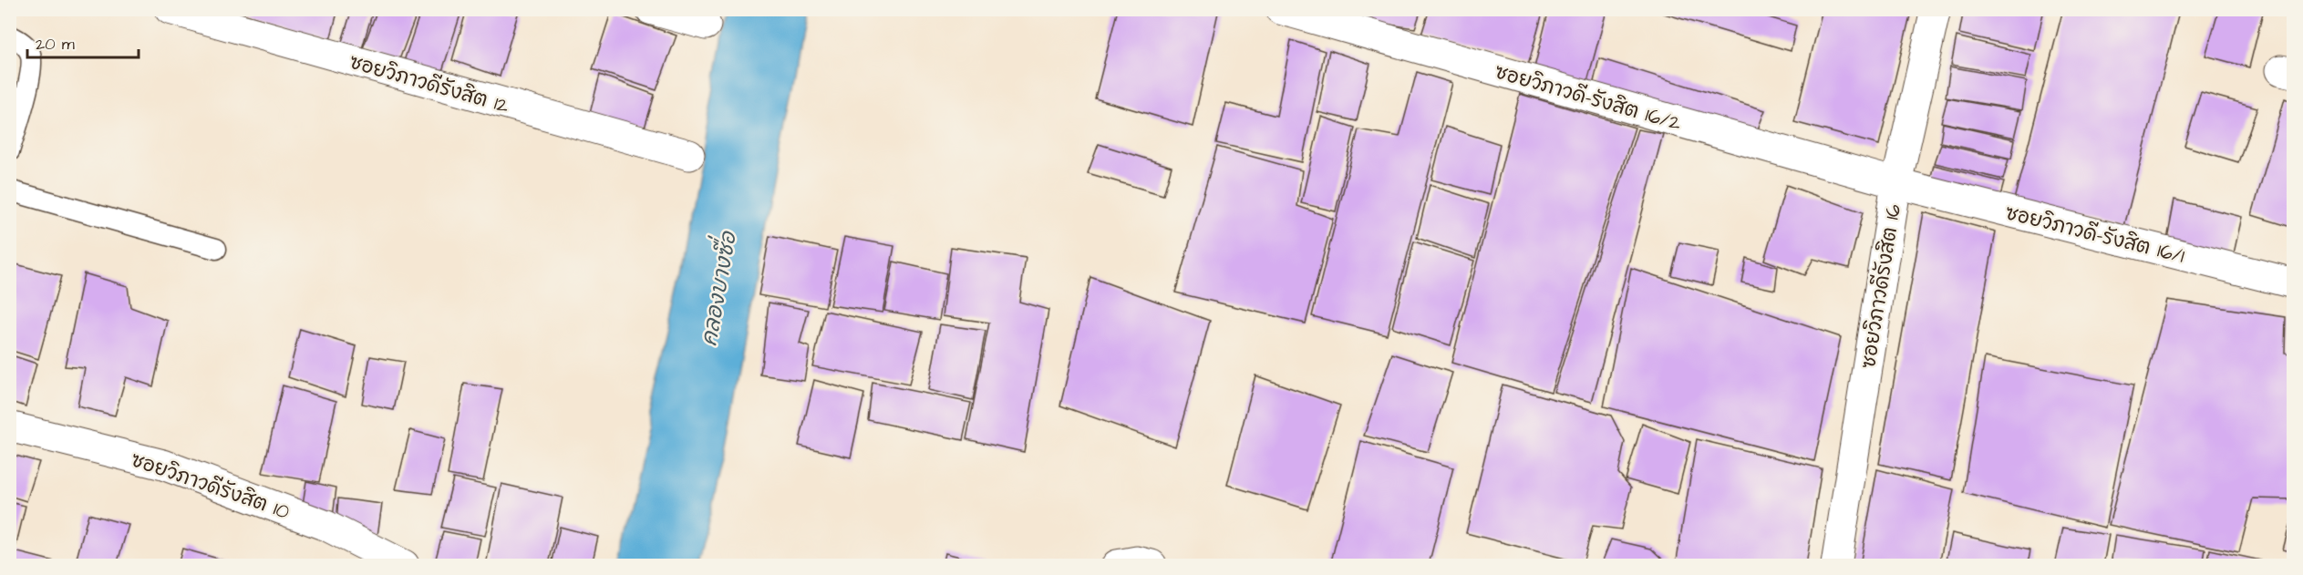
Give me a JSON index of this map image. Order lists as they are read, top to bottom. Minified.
{"streets":{"street":["ซอยวิภาวดีรังสิต 12","ซอยวิภาวดี-รังสิต 16/2","ซอยวิภาวดี-รังสิต 16/1","ซอยวิภาวดีรังสิต 16","ซอยวิภาวดีรังสิต 10"]},"crossings":[["ซอยวิภาวดี-รังสิต 16/2","ซอยวิภาวดี-รังสิต 16/1"],["ซอยวิภาวดี-รังสิต 16/2","ซอยวิภาวดีรังสิต 16"],["ซอยวิภาวดี-รังสิต 16/1","ซอยวิภาวดีรังสิต 16"]],"water":["คลองบางซื่อ"],"scale_bar":"20 m"}
